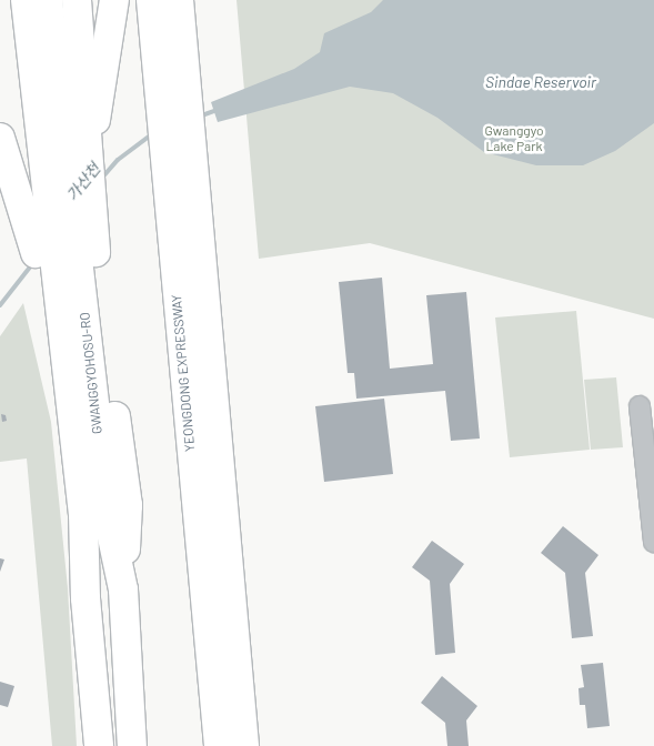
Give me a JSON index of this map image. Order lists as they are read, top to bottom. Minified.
{"streets":{"highway":["GWANGGYOHOSU-RO","YEONGDONG EXPRESSWAY"]},"water":["Sindae Reservoir","가산천"],"parks":["Gwanggyo Lake Park"]}
